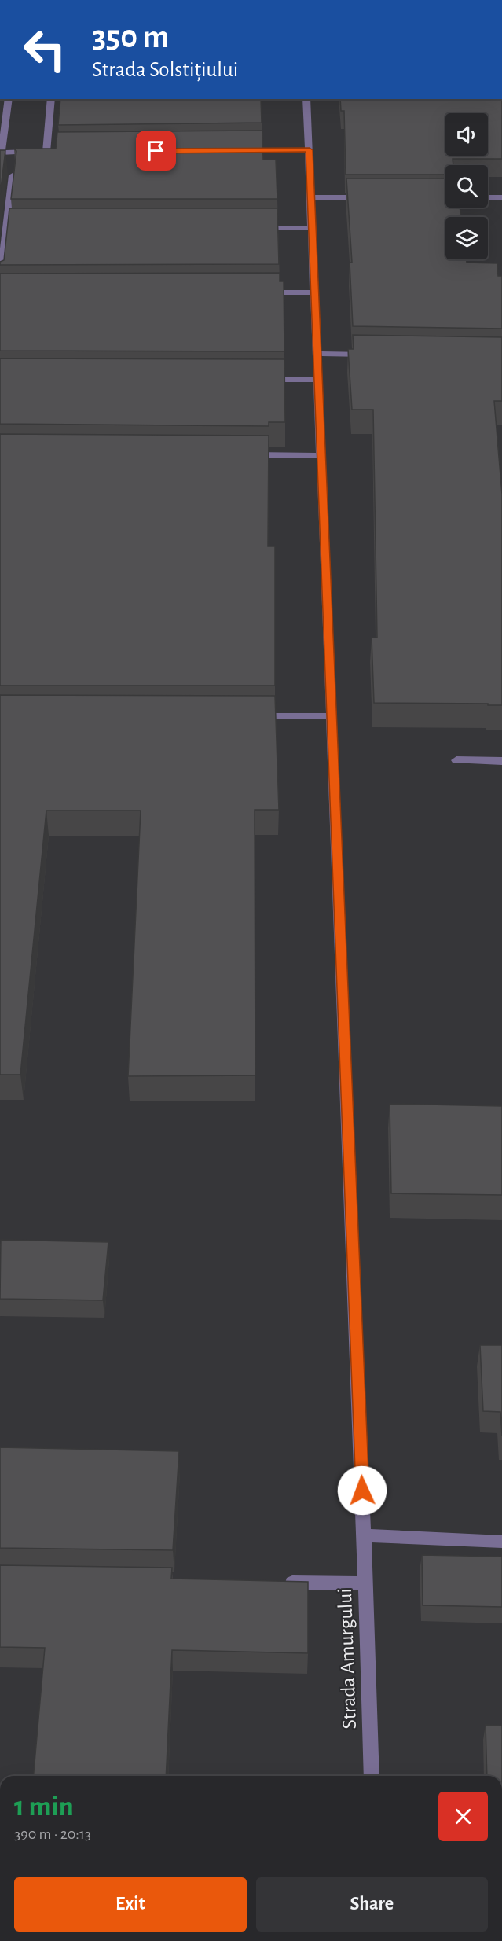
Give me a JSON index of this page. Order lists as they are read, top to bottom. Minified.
{"streets":{"street":["Strada Amurgului"]},"page":{"turn":["350 m","Strada Solstițiului"],"heading":["1 min","390 m · 20:13"],"buttons":["Exit","Share"]}}
